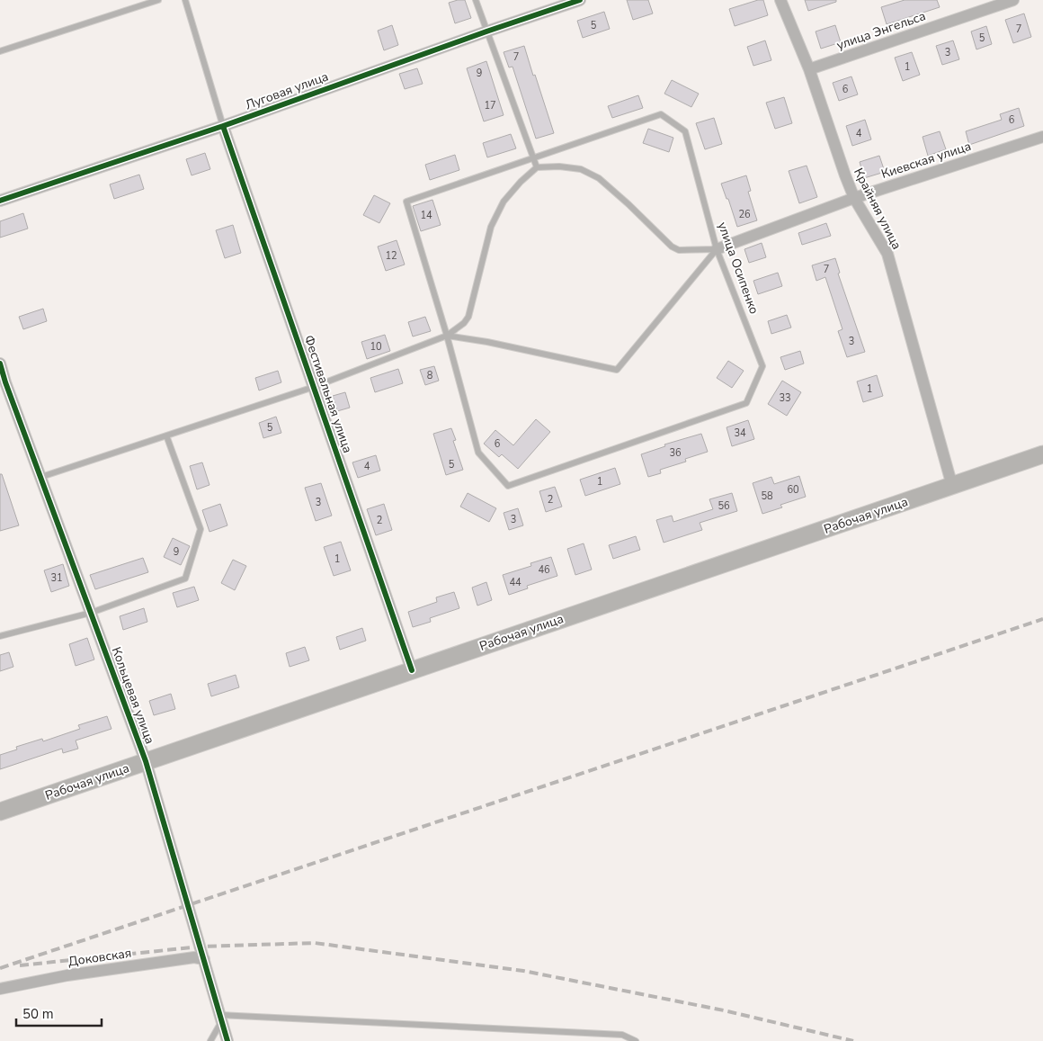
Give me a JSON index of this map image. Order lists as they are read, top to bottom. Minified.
{"streets":{"main road":["Рабочая улица"],"street":["улица Энгельса","Луговая улица","Киевская улица","Крайняя улица","Фестивальная улица","Кольцевая улица","Доковская"],"lane":["улица Осипенко"]},"crossings":[["улица Энгельса","Крайняя улица"],["Луговая улица","Фестивальная улица"],["Киевская улица","Крайняя улица"],["Киевская улица","улица Осипенко"],["Крайняя улица","Рабочая улица"],["Фестивальная улица","Рабочая улица"],["Рабочая улица","Кольцевая улица"],["Кольцевая улица","Доковская"]],"house_numbers":["5","7","5","3","7","1","9","6","17","6","4","26","14","12","7","3","10","8","1","33","5","34","6","36","5","4","1","60","58","2","3","56","3","2","9","1","46","31","44"],"scale_bar":"50 m"}
